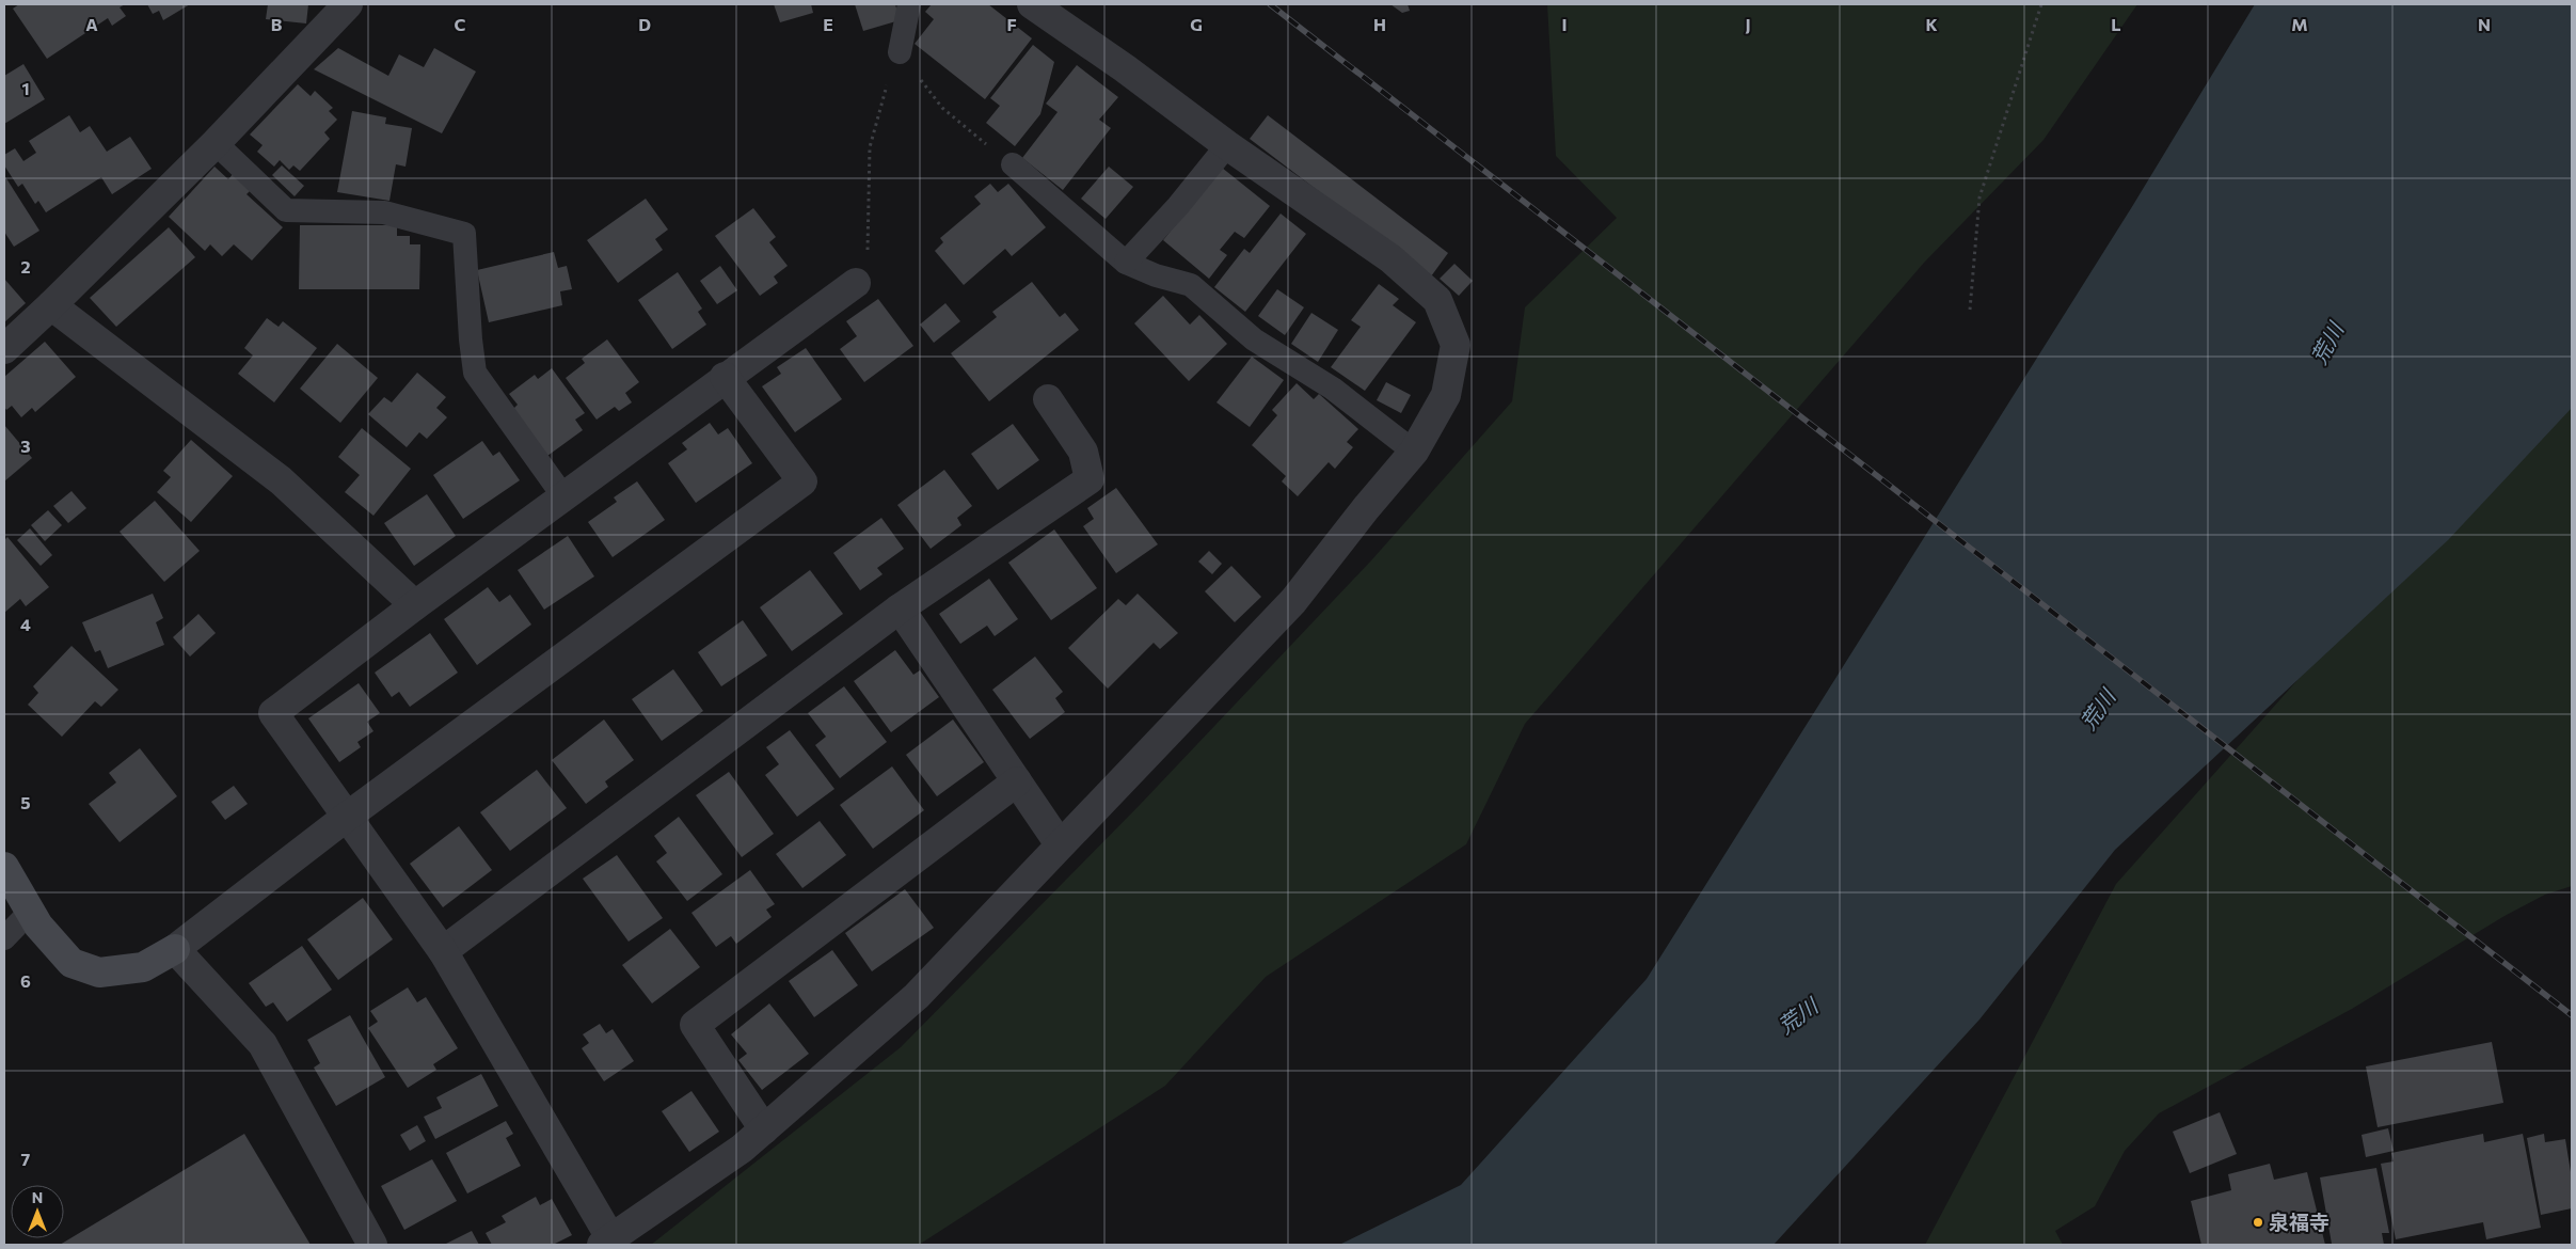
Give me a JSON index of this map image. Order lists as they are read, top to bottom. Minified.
{"water":["荒川"],"places":["泉福寺"],"north":"top","grid":{"columns":["A","B","C","D","E","F","G","H","I","J","K","L","M","N"],"rows":["1","2","3","4","5","6","7"]}}
